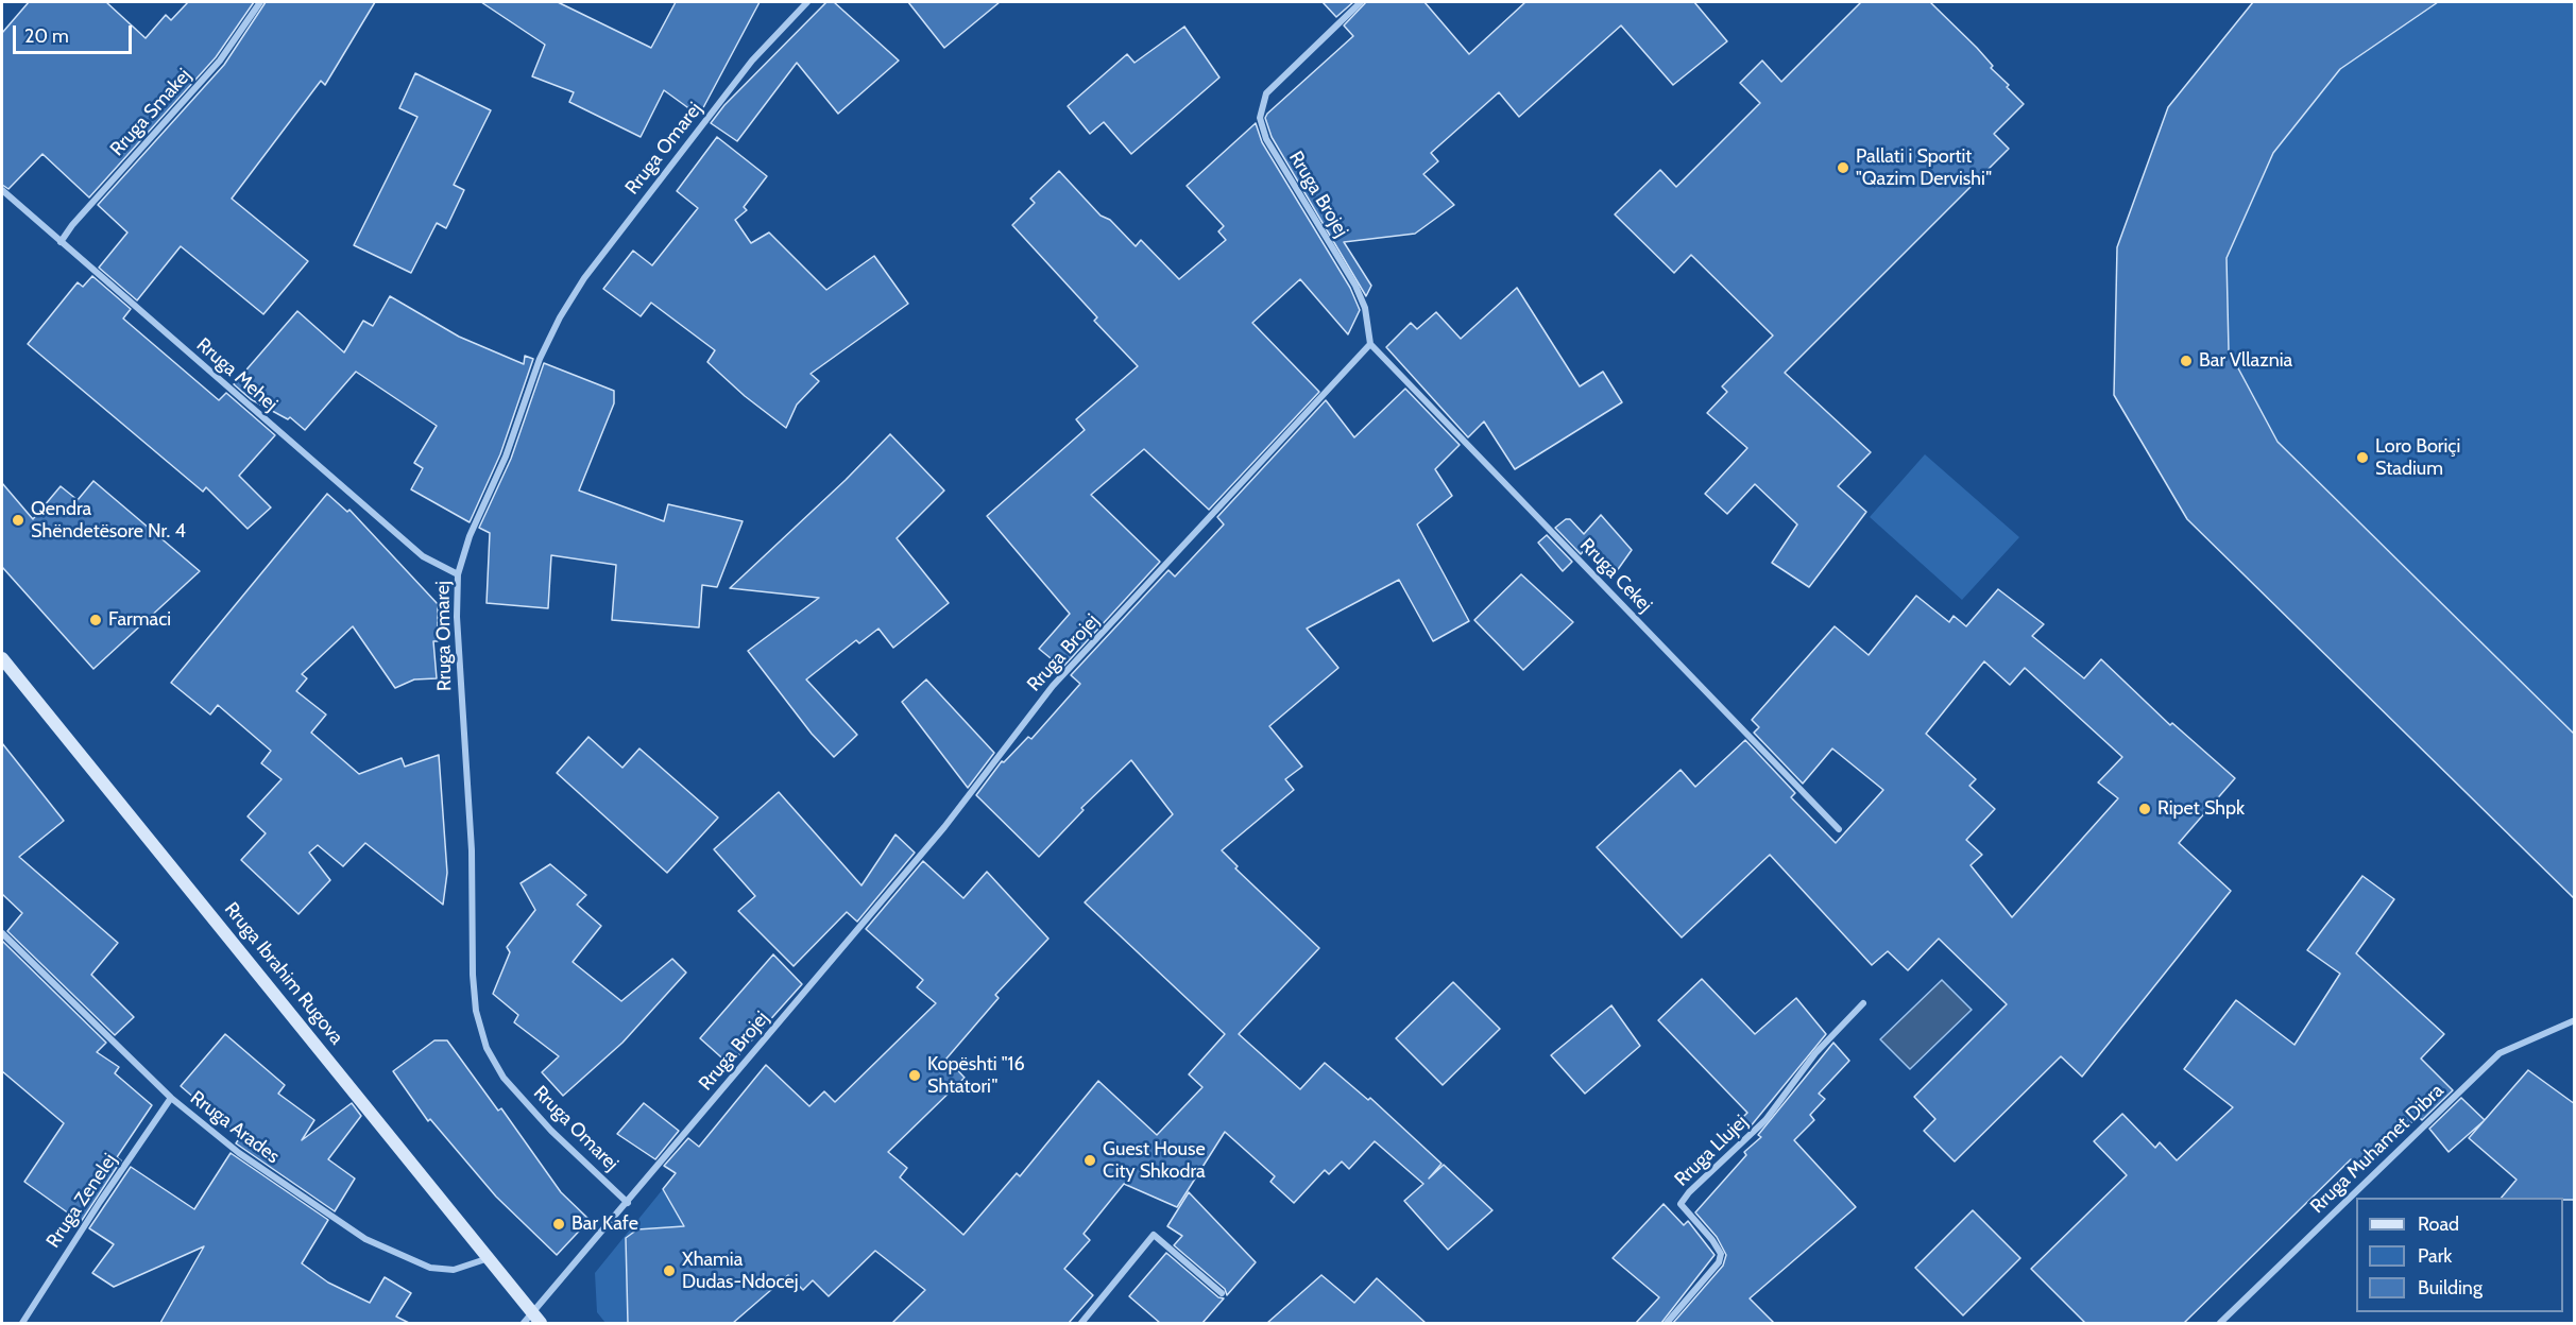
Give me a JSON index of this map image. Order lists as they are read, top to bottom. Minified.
{"streets":{"main road":["Rruga Ibrahim Rugova"],"street":["Rruga Smakej","Rruga Omarej","Rruga Brojej","Rruga Mehej","Rruga Cekej","Rruga Arades","Rruga Muhamet Dibra","Rruga Llujej","Rruga Zenelej"]},"crossings":[["Rruga Smakej","Rruga Mehej"],["Rruga Omarej","Rruga Brojej"],["Rruga Omarej","Rruga Mehej"],["Rruga Brojej","Rruga Cekej"],["Rruga Brojej","Rruga Ibrahim Rugova"],["Rruga Ibrahim Rugova","Rruga Arades"],["Rruga Arades","Rruga Zenelej"]],"places":["Pallati i Sportit \"Qazim Dervishi\"","Bar Vllaznia","Loro Boriçi Stadium","Qendra Shëndetësore Nr. 4","Farmaci","Ripet Shpk","Kopështi \"16 Shtatori\"","Guest House City Shkodra","Bar Kafe","Xhamia Dudas-Ndocej"],"legend":["Road","Park","Building"],"scale_bar":"20 m"}
